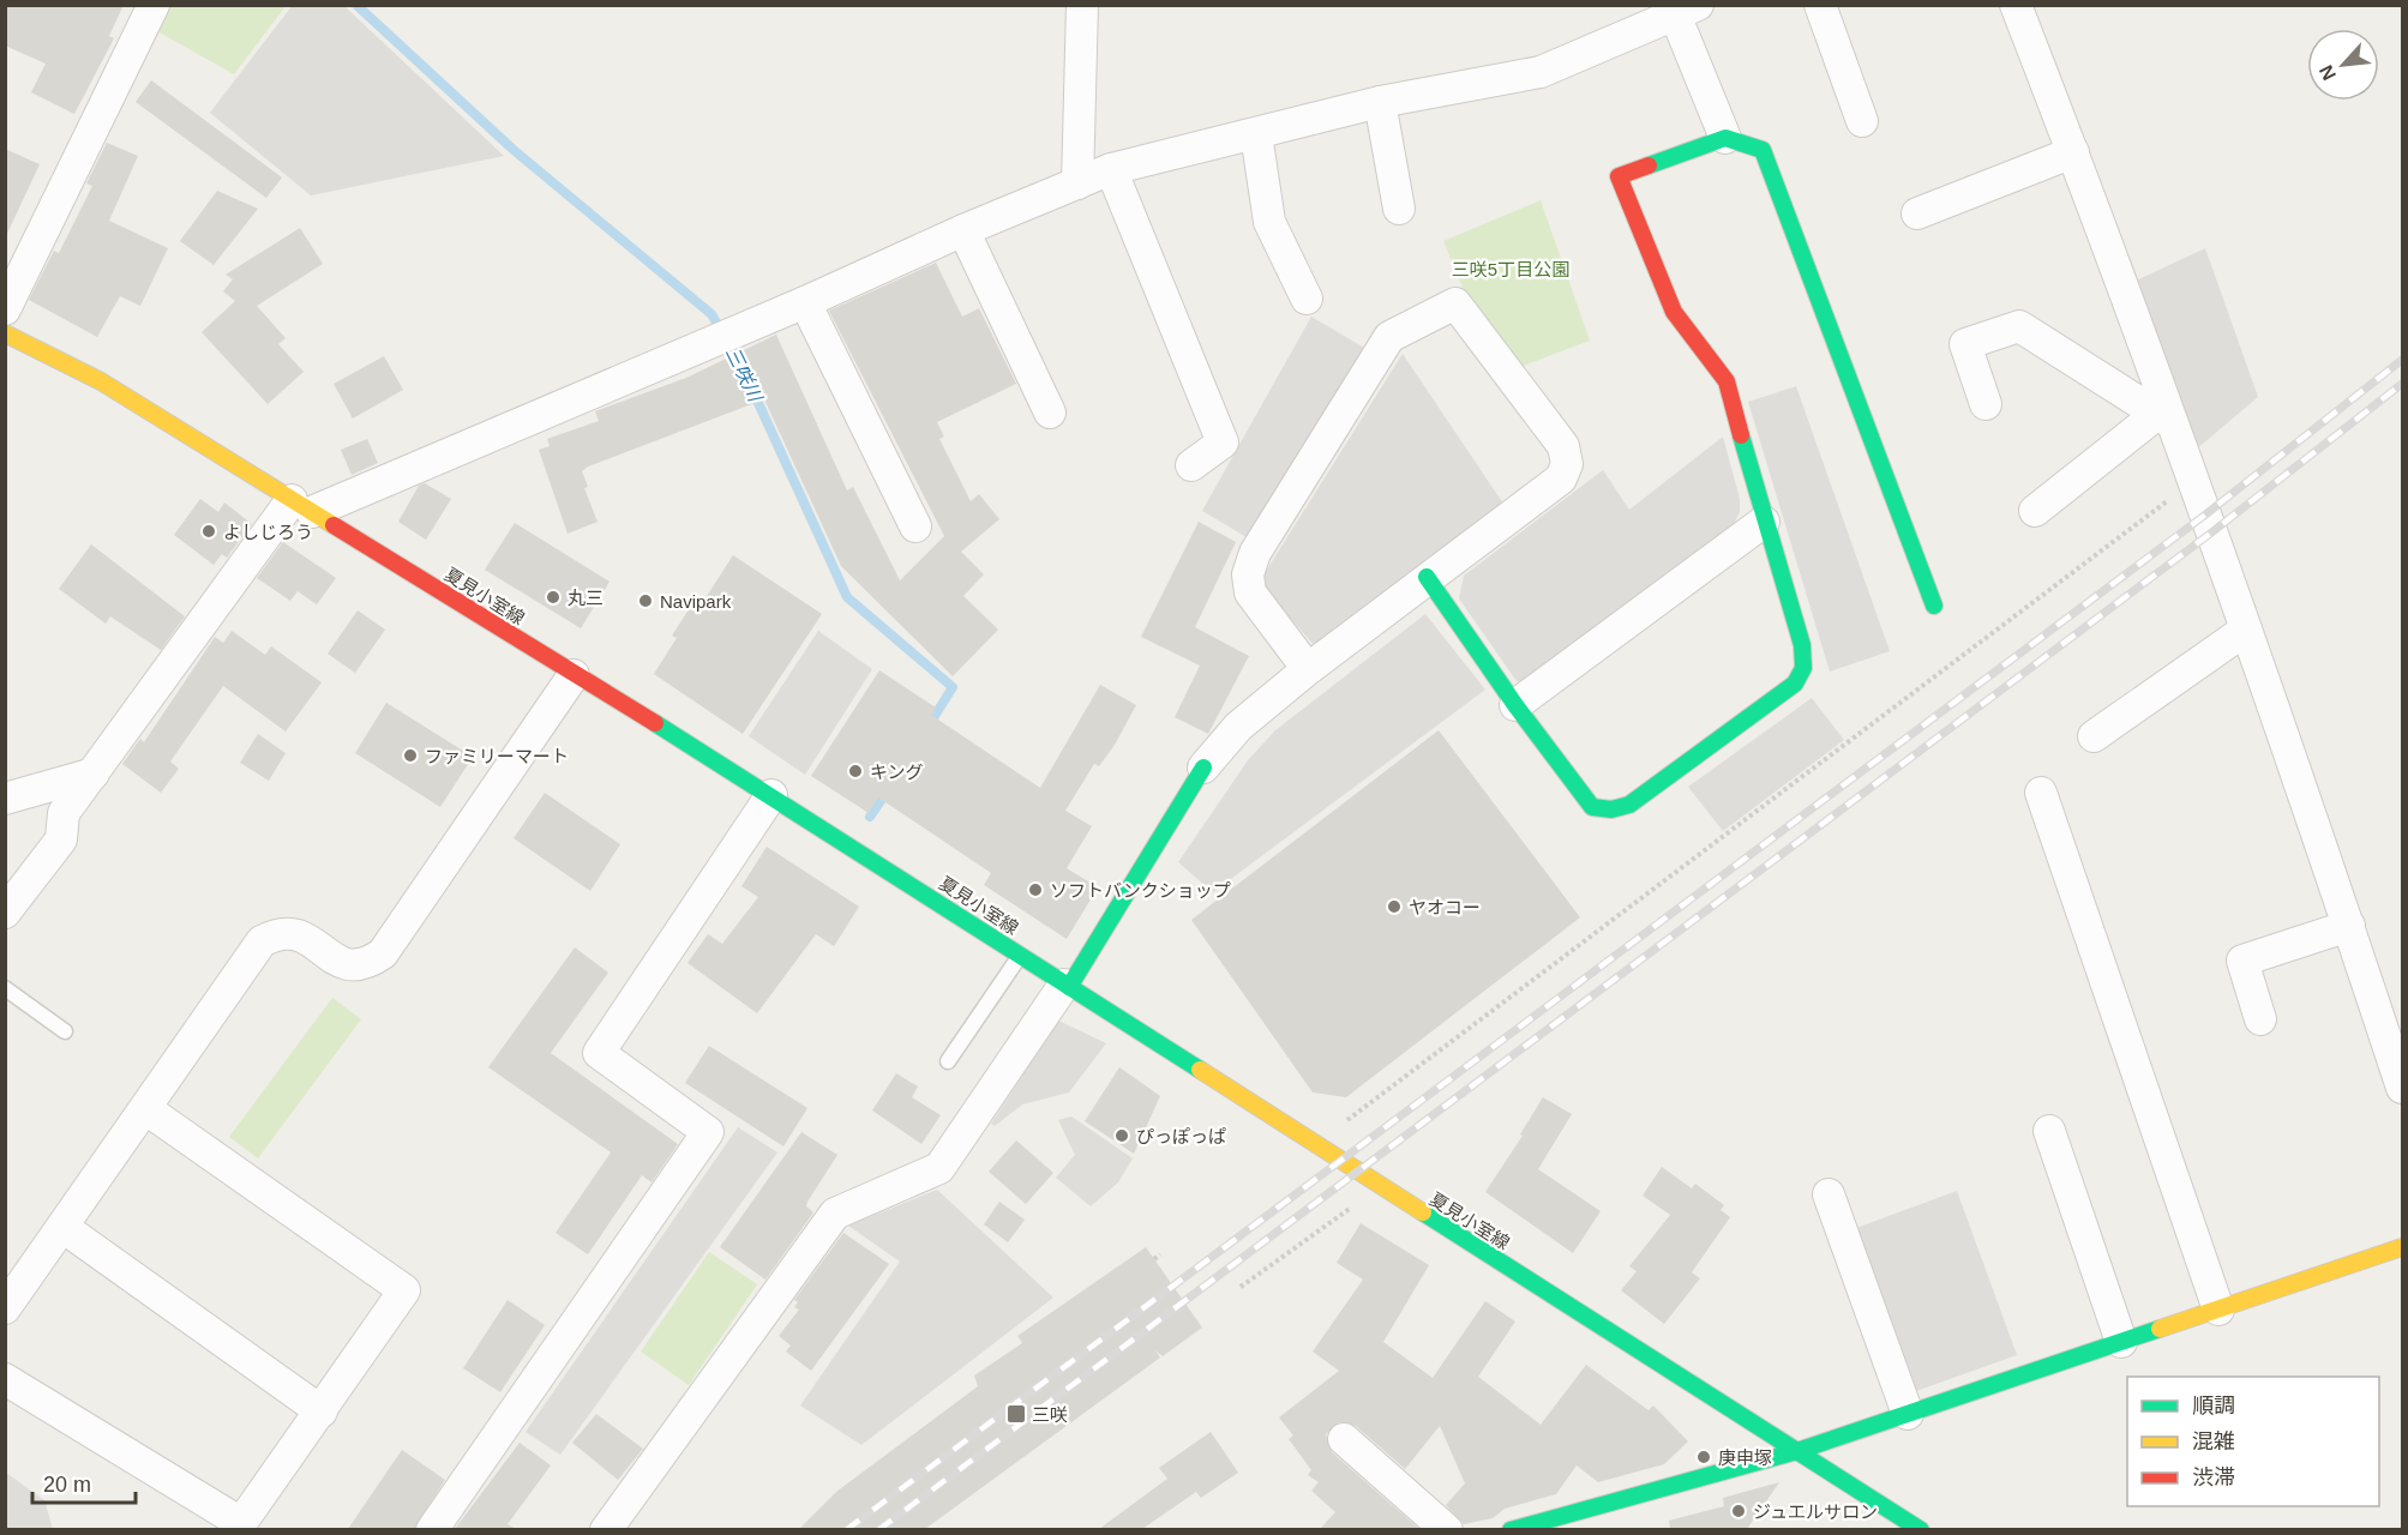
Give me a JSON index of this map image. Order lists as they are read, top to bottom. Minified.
{"streets":{"street":["夏見小室線"]},"water":["三咲川"],"parks":["三咲5丁目公園"],"places":{"other":["よしじろう","丸三","Navipark","ファミリーマート","キング","ソフトバンクショップ","ヤオコー","ぴっぽっぱ","庚申塚","ジュエルサロン"],"transit":["三咲"]},"legend":["順調","混雑","渋滞"],"scale_bar":"20 m","north":"bottom left"}
